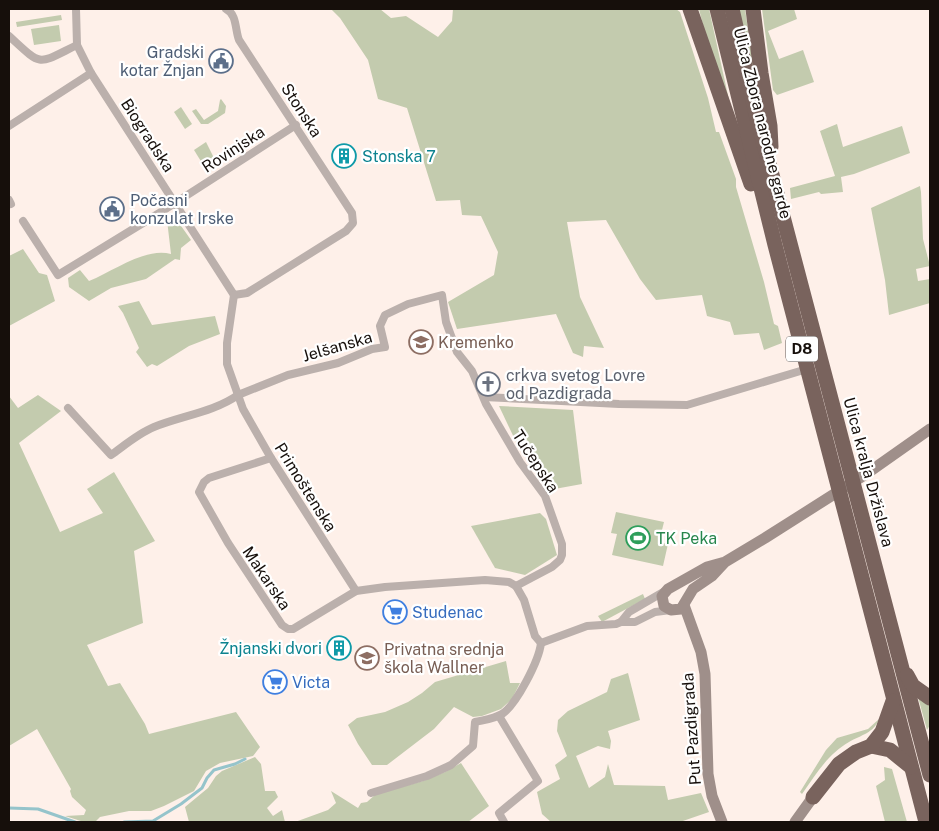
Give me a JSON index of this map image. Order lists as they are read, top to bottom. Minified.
{"streets":{"highway":["Ulica Zbora narodne garde","D8","Ulica kralja Držislava"],"street":["Stonska","Biogradska","Rovinjska","Jelšanska","Tučepska","Primoštenska","Makarska","Put Pazdigrada"]},"crossings":[["Stonska","Biogradska"],["Stonska","Rovinjska"],["Stonska","Primoštenska"],["Ulica Zbora narodne garde","Ulica kralja Držislava"],["Biogradska","Rovinjska"],["Biogradska","Primoštenska"],["Jelšanska","Tučepska"],["Jelšanska","Primoštenska"],["Primoštenska","Makarska"]],"places":{"public building":["Gradski kotar Žnjan","Počasni konzulat Irske"],"building":["Stonska 7","Žnjanski dvori"],"school or university":["Kremenko","Privatna srednja škola Wallner"],"church":["crkva svetog Lovre od Pazdigrada"],"sports":["TK Peka"],"supermarket":["Studenac","Victa"]}}
